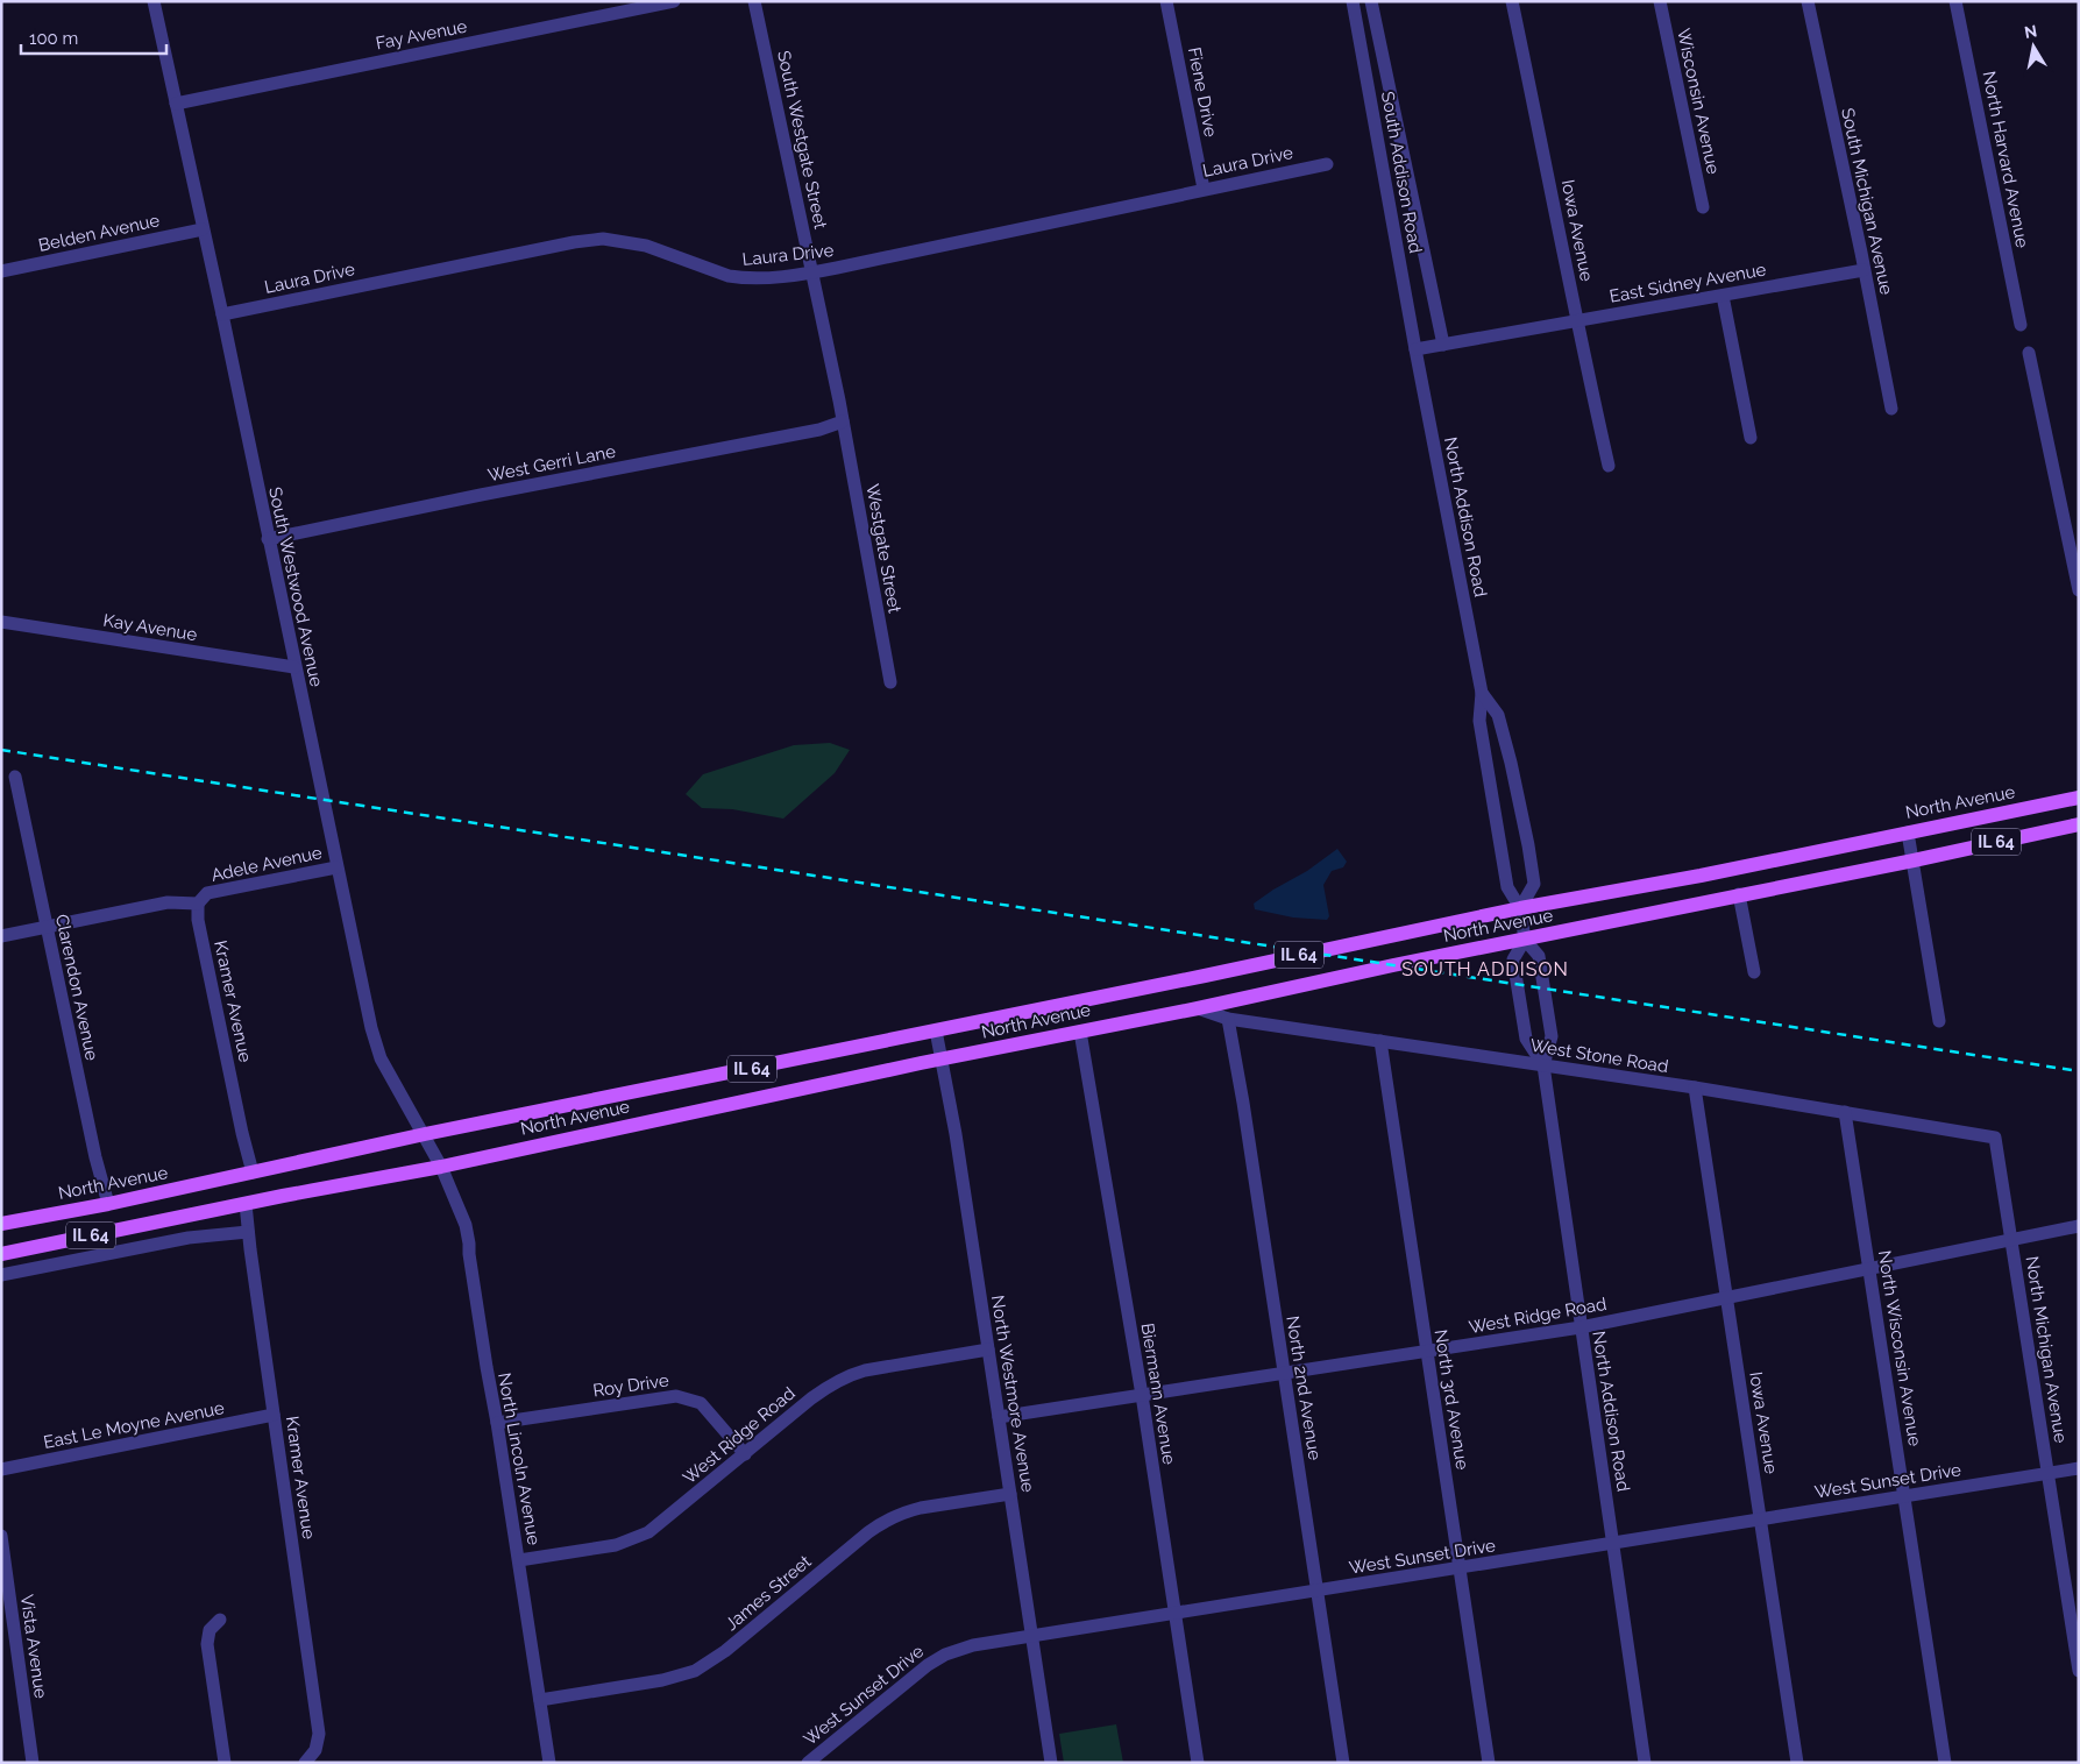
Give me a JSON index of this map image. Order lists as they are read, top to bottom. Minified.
{"streets":{"main road":["North Avenue","IL 64"],"street":["Fay Avenue","Fiene Drive","Wisconsin Avenue","South Westgate Street","North Harvard Avenue","Laura Drive","South Addison Road","South Michigan Avenue","Iowa Avenue","Belden Avenue","East Sidney Avenue","West Gerri Lane","North Addison Road","Westgate Street","South Westwood Avenue","Kay Avenue","Adele Avenue","Clarendon Avenue","Kramer Avenue","West Stone Road","West Ridge Road","North Wisconsin Avenue","North Michigan Avenue","Roy Drive","North 2nd Avenue","North Westmore Avenue","Biermann Avenue","North 3rd Avenue","East Le Moyne Avenue","North Lincoln Avenue","West Sunset Drive","James Street","Vista Avenue"]},"crossings":[["Fay Avenue","South Westwood Avenue"],["Fiene Drive","Laura Drive"],["South Westgate Street","Laura Drive"],["South Westgate Street","West Gerri Lane"],["South Westgate Street","Westgate Street"],["Laura Drive","South Westwood Avenue"],["South Addison Road","East Sidney Avenue"],["South Addison Road","North Addison Road"],["South Michigan Avenue","East Sidney Avenue"],["Iowa Avenue","East Sidney Avenue"],["Iowa Avenue","West Stone Road"],["Iowa Avenue","West Ridge Road"],["Iowa Avenue","West Sunset Drive"],["Belden Avenue","South Westwood Avenue"],["East Sidney Avenue","North Addison Road"],["West Gerri Lane","Westgate Street"],["West Gerri Lane","South Westwood Avenue"],["North Addison Road","North Avenue"],["North Addison Road","West Stone Road"],["North Addison Road","West Ridge Road"],["North Addison Road","West Sunset Drive"],["South Westwood Avenue","Kay Avenue"],["South Westwood Avenue","North Avenue"],["South Westwood Avenue","Adele Avenue"],["South Westwood Avenue","North Lincoln Avenue"],["North Avenue","Clarendon Avenue"],["North Avenue","Kramer Avenue"],["North Avenue","West Stone Road"],["North Avenue","North Westmore Avenue"],["North Avenue","Biermann Avenue"],["North Avenue","North Lincoln Avenue"],["Adele Avenue","Clarendon Avenue"],["Adele Avenue","Kramer Avenue"],["Kramer Avenue","East Le Moyne Avenue"],["West Stone Road","North Wisconsin Avenue"],["West Stone Road","North Michigan Avenue"],["West Stone Road","North 2nd Avenue"],["West Stone Road","North 3rd Avenue"],["West Ridge Road","North Wisconsin Avenue"],["West Ridge Road","North Michigan Avenue"],["West Ridge Road","Roy Drive"],["West Ridge Road","North 2nd Avenue"],["West Ridge Road","North Westmore Avenue"],["West Ridge Road","Biermann Avenue"],["West Ridge Road","North 3rd Avenue"],["West Ridge Road","North Lincoln Avenue"],["North Wisconsin Avenue","West Sunset Drive"],["North Michigan Avenue","West Sunset Drive"],["Roy Drive","North Lincoln Avenue"],["North 2nd Avenue","West Sunset Drive"],["North Westmore Avenue","West Sunset Drive"],["North Westmore Avenue","James Street"],["Biermann Avenue","West Sunset Drive"],["North 3rd Avenue","West Sunset Drive"],["North Lincoln Avenue","James Street"]],"districts":["SOUTH ADDISON"],"scale_bar":"100 m","north":"top"}
